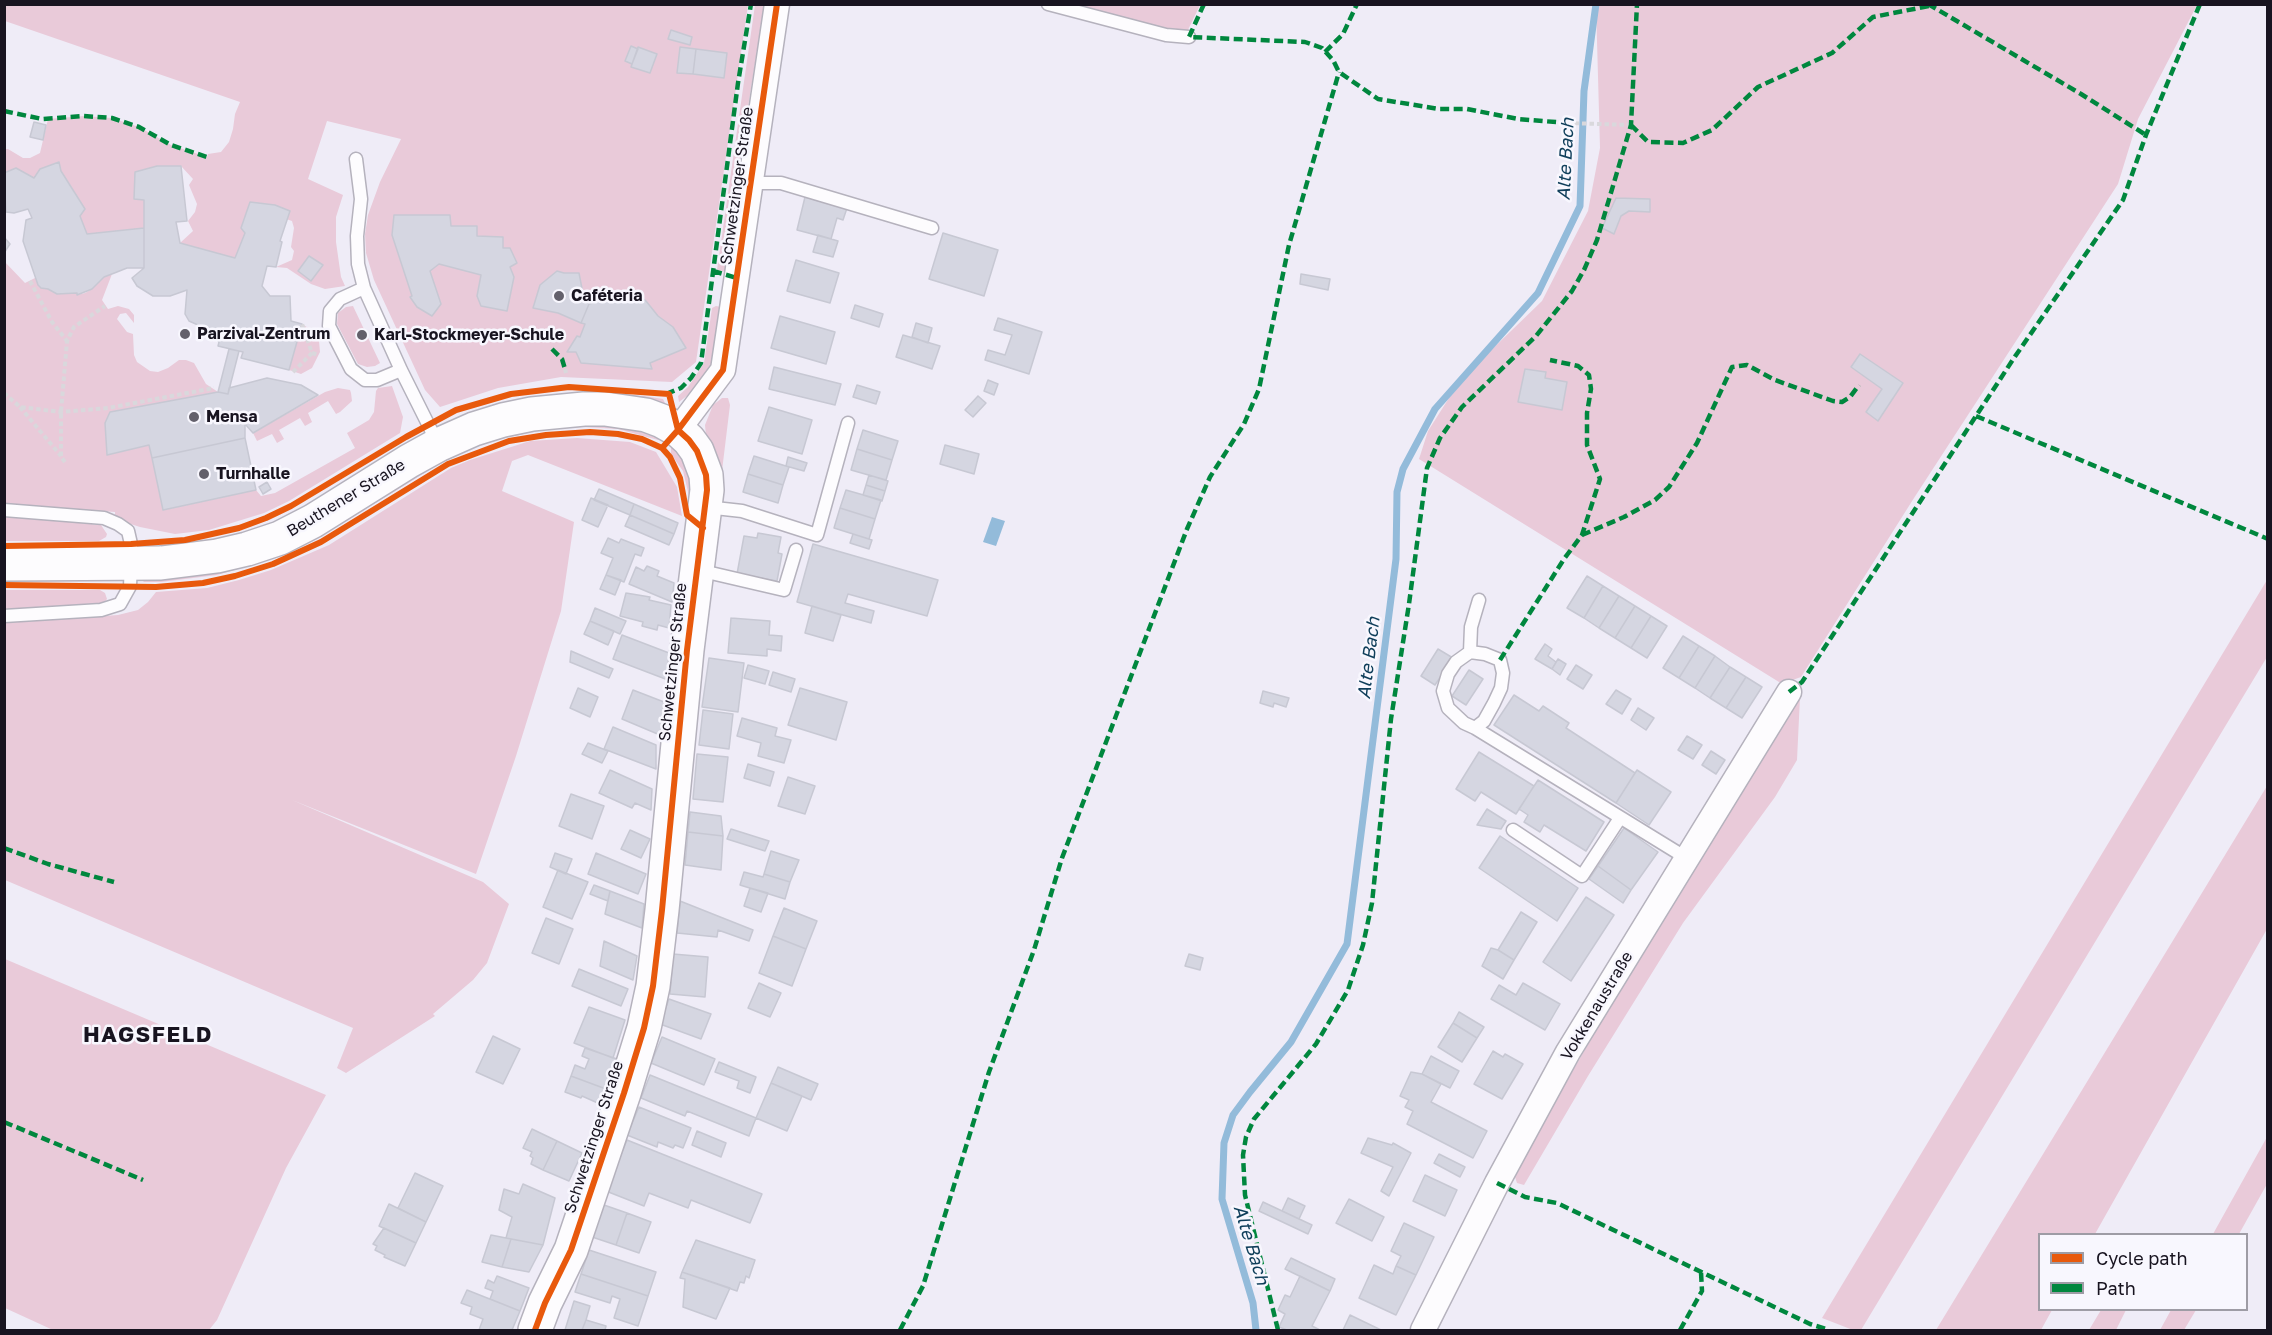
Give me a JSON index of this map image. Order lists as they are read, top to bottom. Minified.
{"streets":{"main road":["Schwetzinger Straße","Beuthener Straße"],"street":["Vokkenaustraße"]},"crossings":[["Schwetzinger Straße","Beuthener Straße"]],"districts":["HAGSFELD"],"water":["Alte Bach"],"places":["Caféteria","Parzival-Zentrum","Karl-Stockmeyer-Schule","Mensa","Turnhalle"],"legend":["Cycle path","Path"]}
